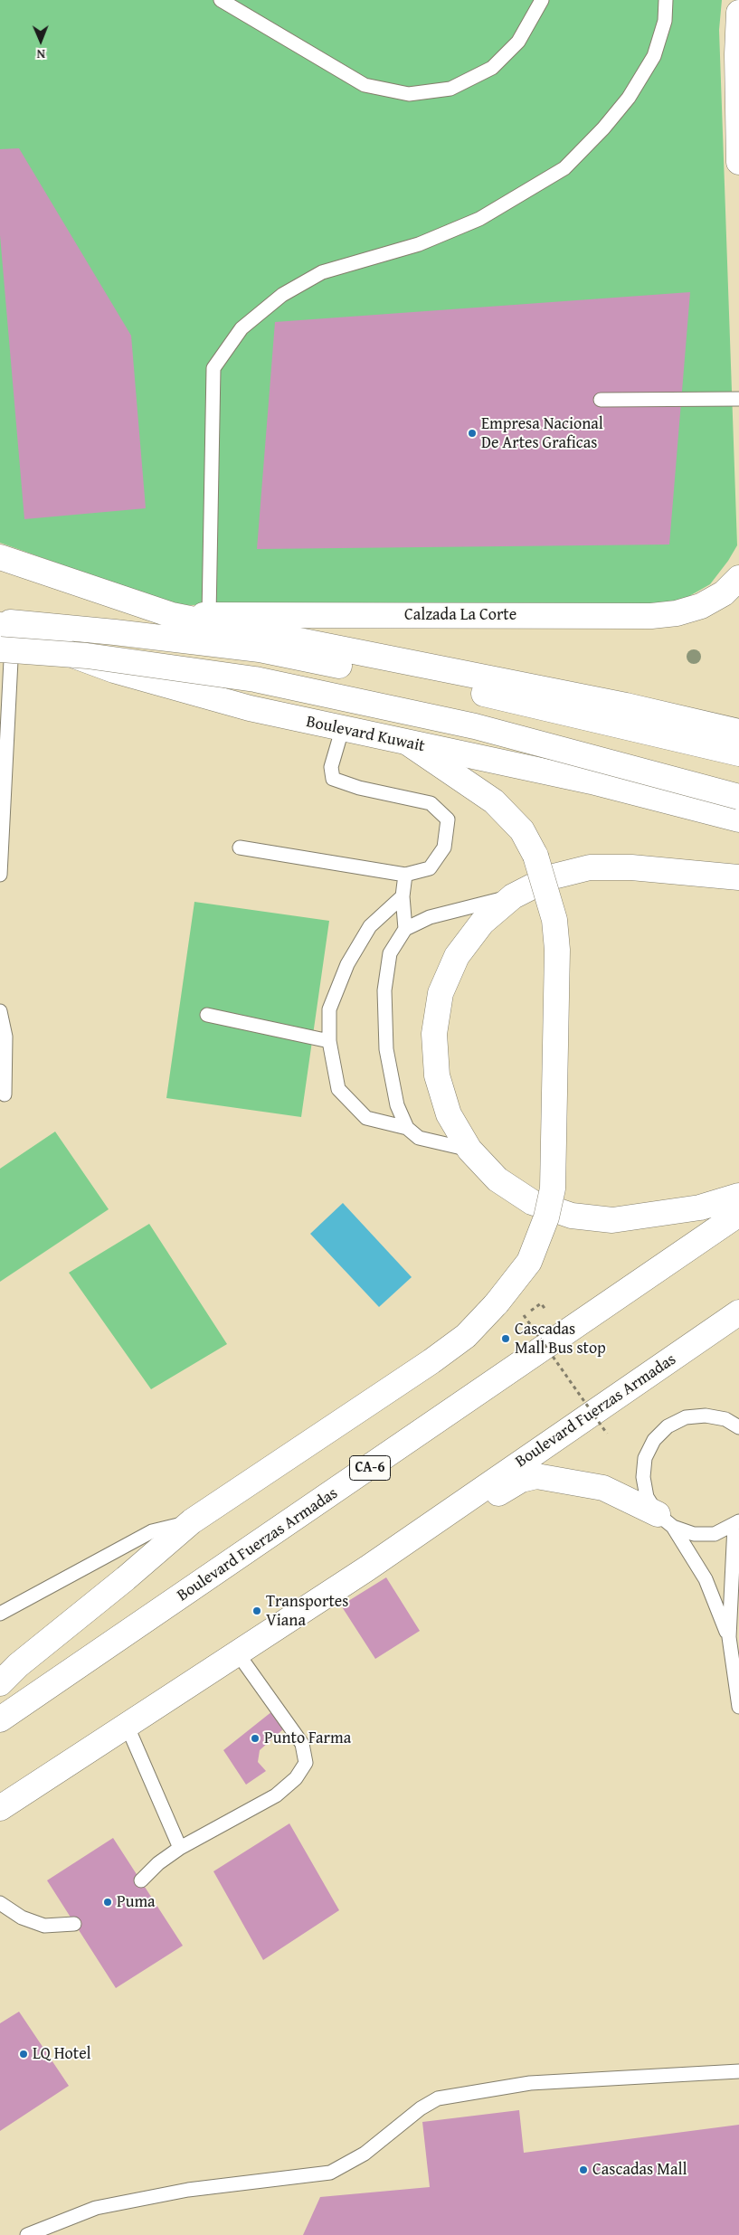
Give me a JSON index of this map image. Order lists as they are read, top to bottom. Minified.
{"streets":{"main road":["Calzada La Corte","Boulevard Kuwait","Boulevard Fuerzas Armadas","CA-6"]},"places":["Empresa Nacional De Artes Graficas","Cascadas Mall Bus stop","Transportes Viana","Punto Farma","Puma","LQ Hotel","Cascadas Mall"],"north":"bottom"}
